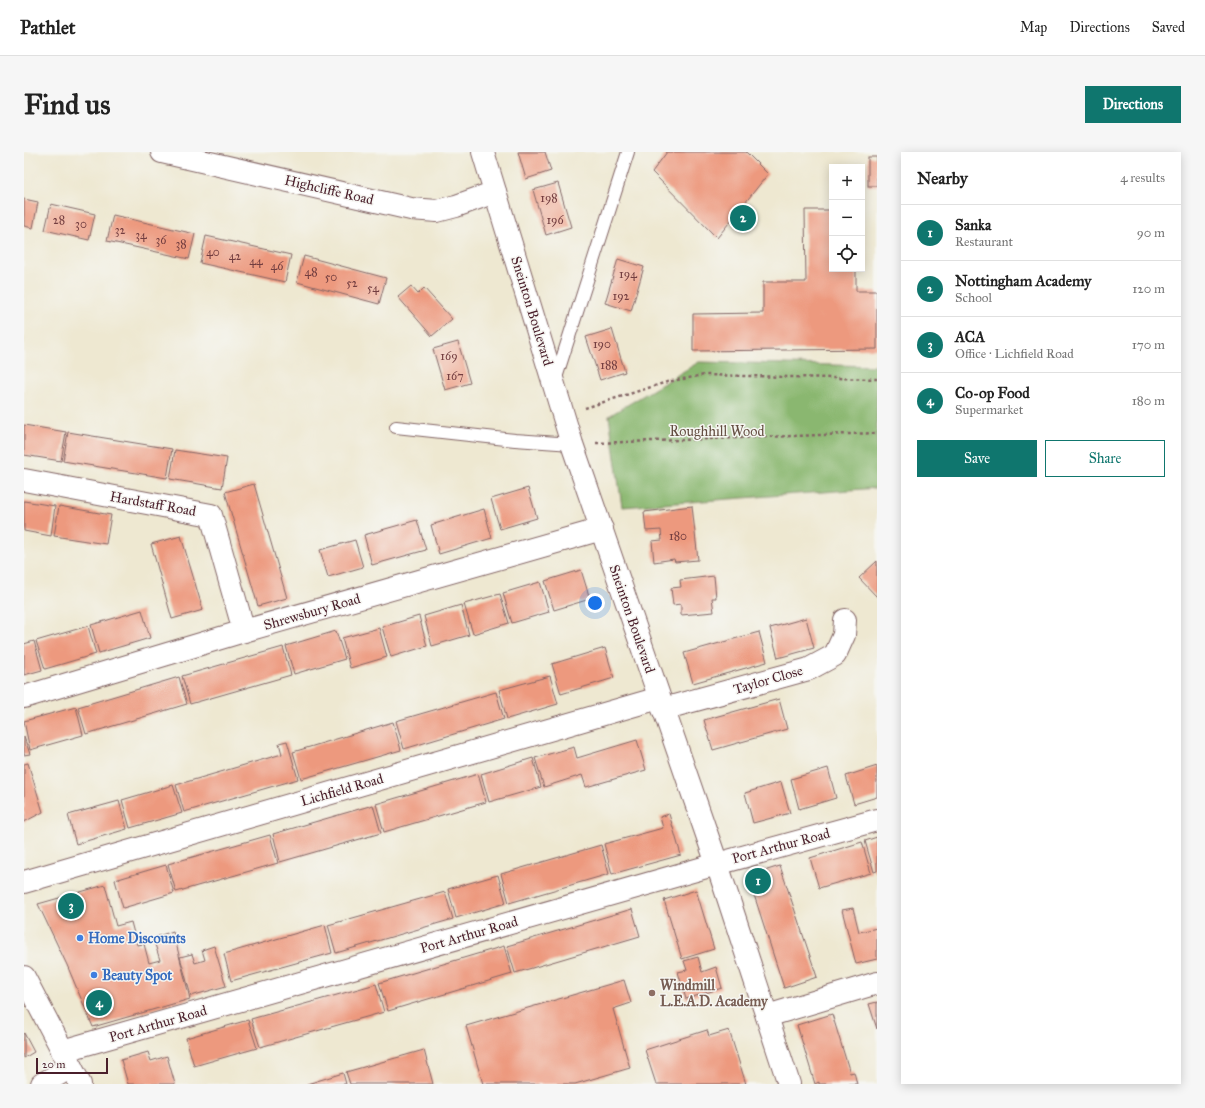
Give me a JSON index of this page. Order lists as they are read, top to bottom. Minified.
{"streets":{"street":["Highcliffe Road","Sneinton Boulevard","Hardstaff Road","Shrewsbury Road","Taylor Close","Lichfield Road","Port Arthur Road"]},"crossings":[["Highcliffe Road","Sneinton Boulevard"],["Sneinton Boulevard","Shrewsbury Road"],["Sneinton Boulevard","Taylor Close"],["Sneinton Boulevard","Lichfield Road"],["Sneinton Boulevard","Port Arthur Road"],["Hardstaff Road","Shrewsbury Road"],["Taylor Close","Lichfield Road"]],"parks":["Roughhill Wood"],"places":["Home Discounts","Beauty Spot","Windmill L.E.A.D. Academy"],"house_numbers":["198","28","196","30","32","34","36","38","40","42","44","46","48","194","50","52","54","192","190","169","188","167","180"],"scale_bar":"20 m","page":{"header":"Pathlet","nav":["Map","Directions","Saved"],"buttons":["Directions",["Save","Share"]],"title":"Find us","heading":["Nearby","4 results"],"map_buttons":["+","−"],"pins":["2","1","3","4"],"list":[{"mark":"1","name":"Sanka","note":"Restaurant","value":"90 m"},{"mark":"2","name":"Nottingham Academy","note":"School","value":"120 m"},{"mark":"3","name":"ACA","note":"Office · Lichfield Road","value":"170 m"},{"mark":"4","name":"Co-op Food","note":"Supermarket","value":"180 m"}],"scale":"20 m"}}
